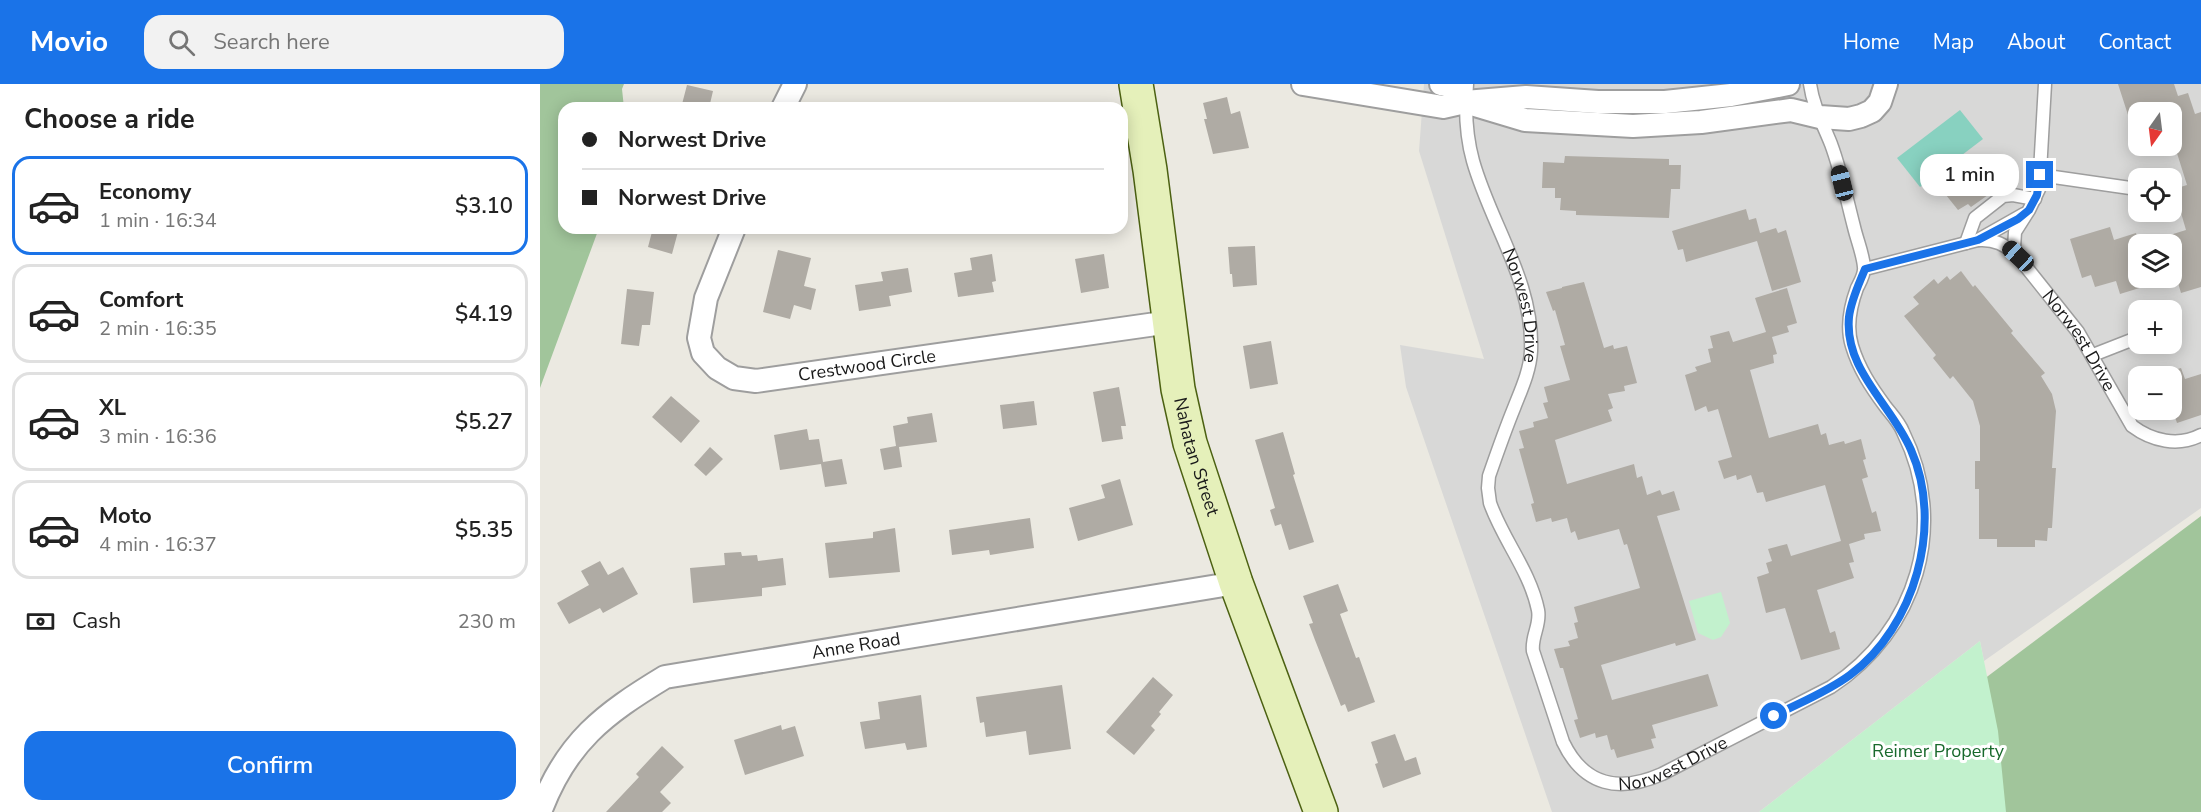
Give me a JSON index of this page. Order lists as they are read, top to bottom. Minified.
{"streets":{"main road":["Nahatan Street"],"street":["Crestwood Circle","Anne Road"],"lane":["Norwest Drive"]},"crossings":[["Crestwood Circle","Nahatan Street"],["Nahatan Street","Anne Road"]],"parks":["Reimer Property"],"north":"bottom","page":{"header":"Movio","search":"Search here","nav":["Home","Map","About","Contact"],"heading":"Choose a ride","map_buttons":["+","−"],"banner":["Norwest Drive","Norwest Drive"],"bubble":"1 min","list":[{"name":"Economy","note":"1 min · 16:34","value":"$3.10"},{"name":"Comfort","note":"2 min · 16:35","value":"$4.19"},{"name":"XL","note":"3 min · 16:36","value":"$5.27"},{"name":"Moto","note":"4 min · 16:37","value":"$5.35"}],"pay":["Cash","230 m"],"buttons":"Confirm"}}
